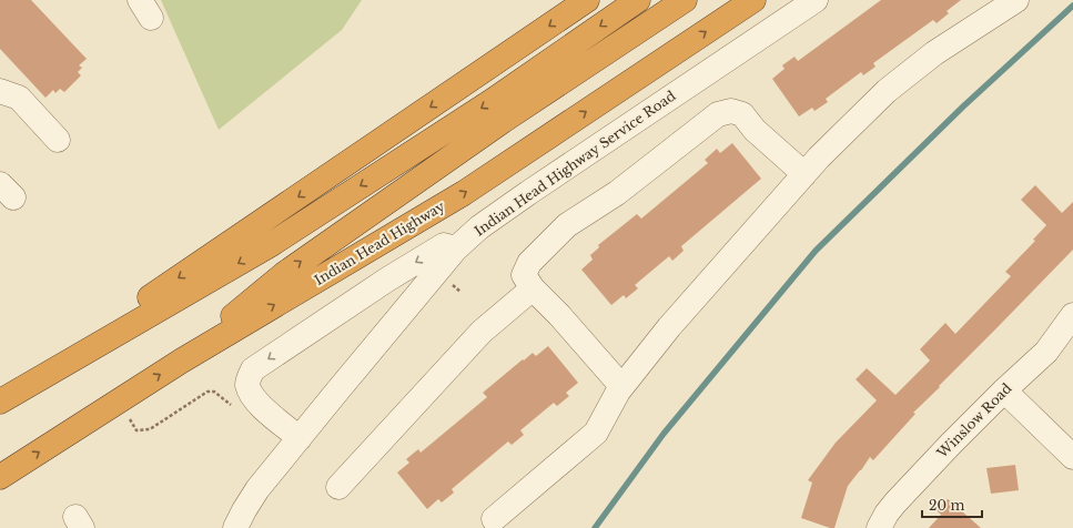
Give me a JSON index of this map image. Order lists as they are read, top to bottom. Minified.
{"streets":{"highway":["Indian Head Highway"],"street":["Indian Head Highway Service Road","Winslow Road"]},"scale_bar":"20 m"}
